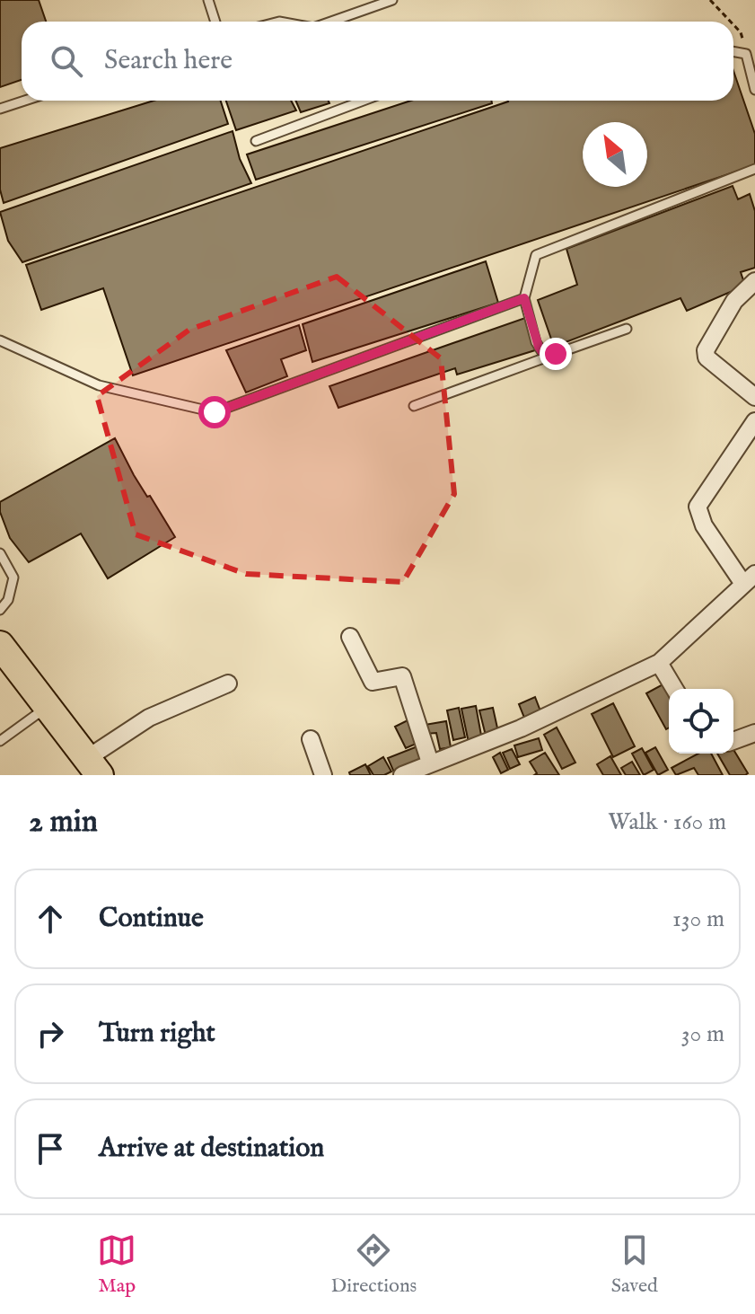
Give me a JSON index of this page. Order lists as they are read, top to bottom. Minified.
{"north":"top left","page":{"search":"Search here","heading":["2 min","Walk · 160 m"],"list":[["Continue","130 m"],["Turn right","30 m"],"Arrive at destination"],"nav":["Map","Directions","Saved"]}}
